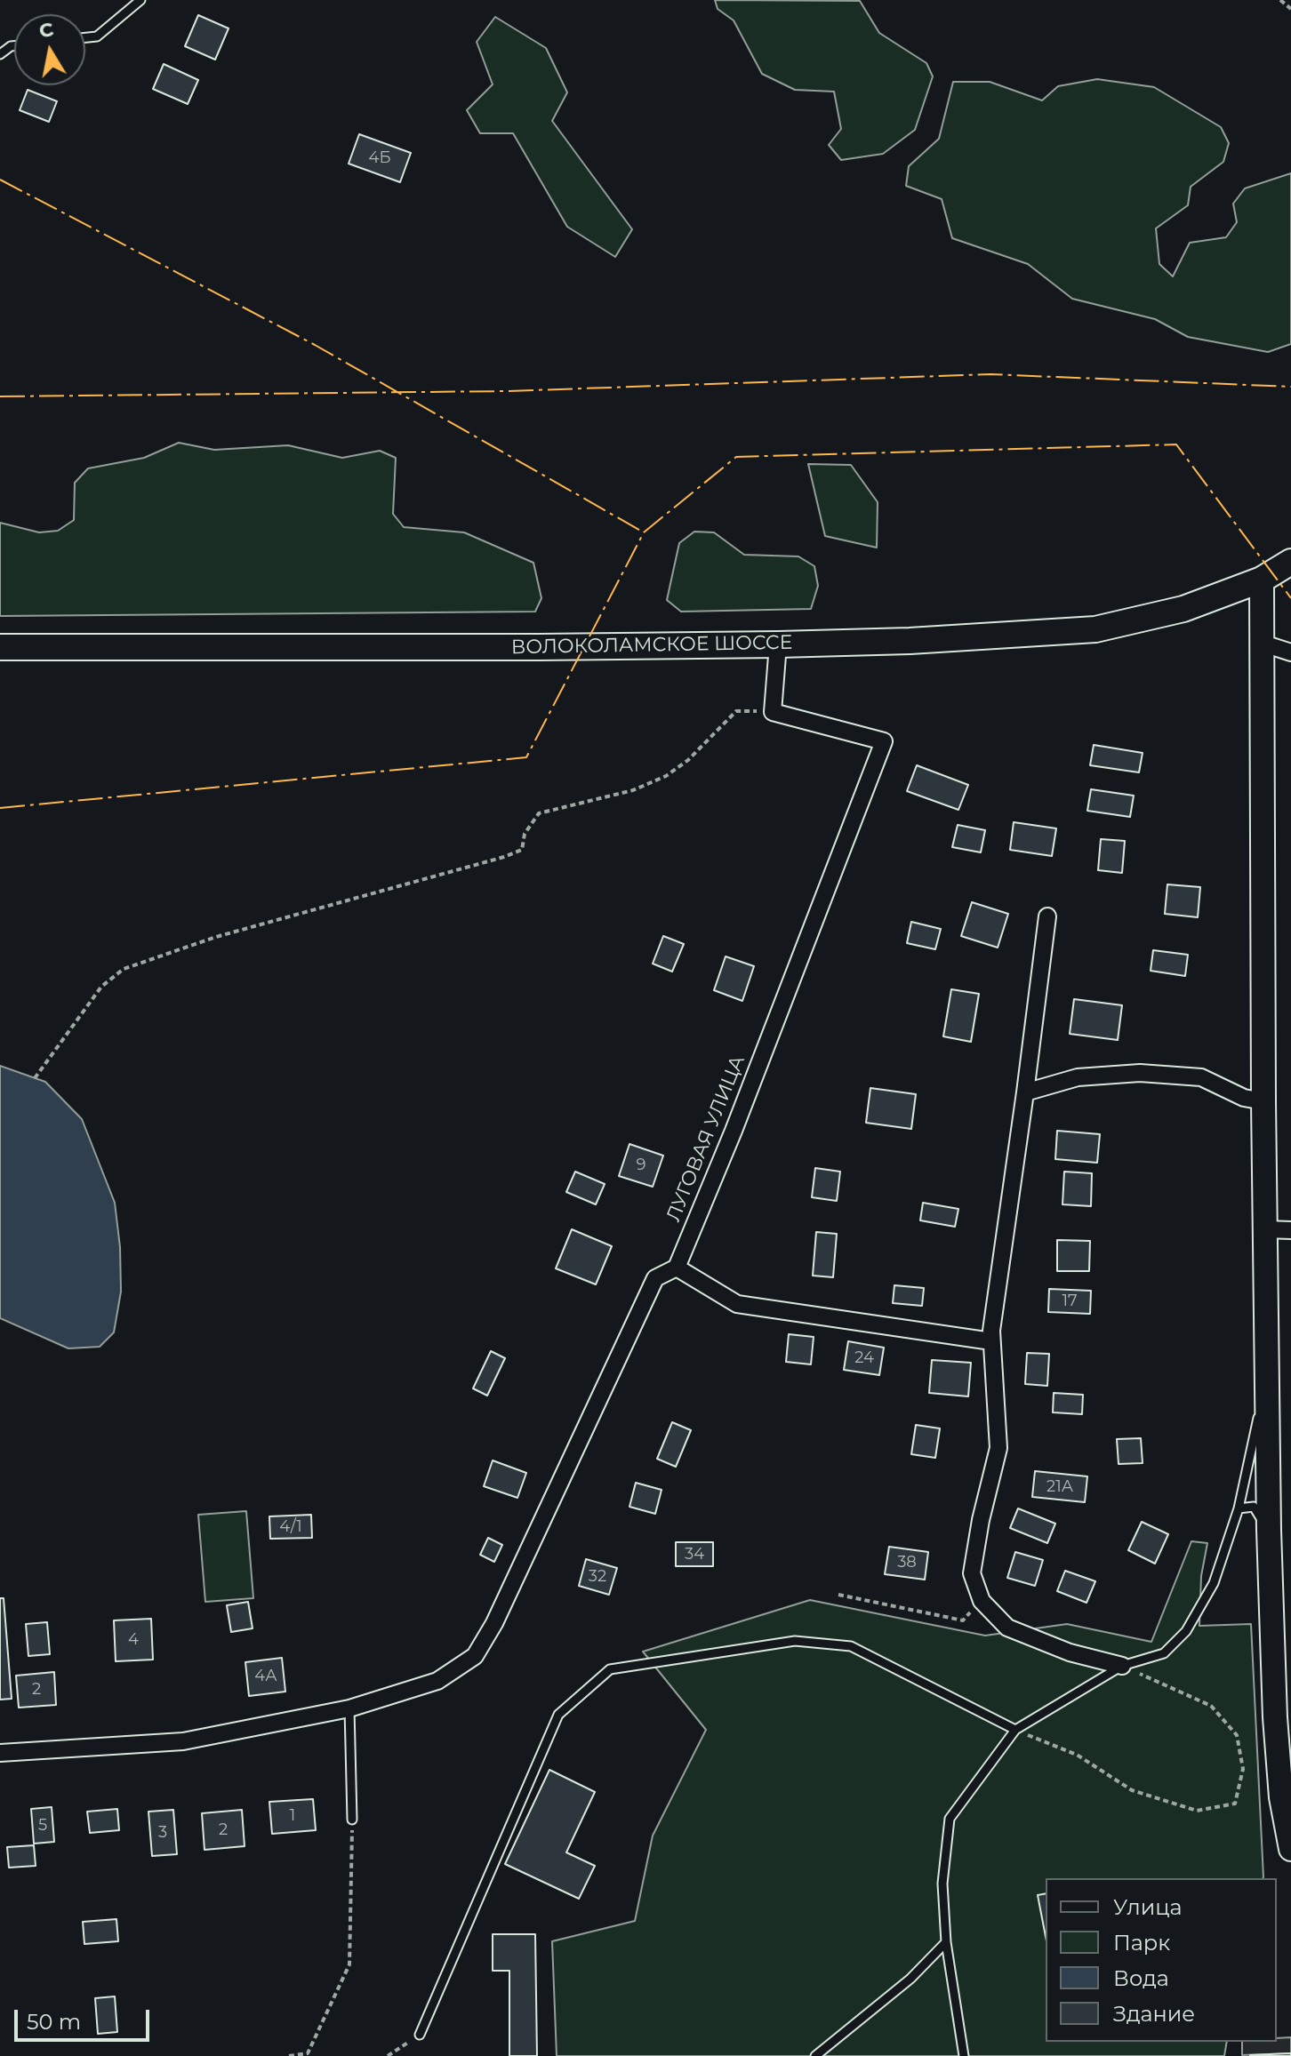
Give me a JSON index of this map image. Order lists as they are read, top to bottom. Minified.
{"streets":{"main road":["ВОЛОКОЛАМСКОЕ ШОССЕ"],"street":["ЛУГОВАЯ УЛИЦА"]},"house_numbers":["4Б","9","17","24","21А","4/1","34","38","32","4","4А","2","1","5","2","3"],"legend":["Улица","Парк","Вода","Здание"],"scale_bar":"50 m","north":"top"}
